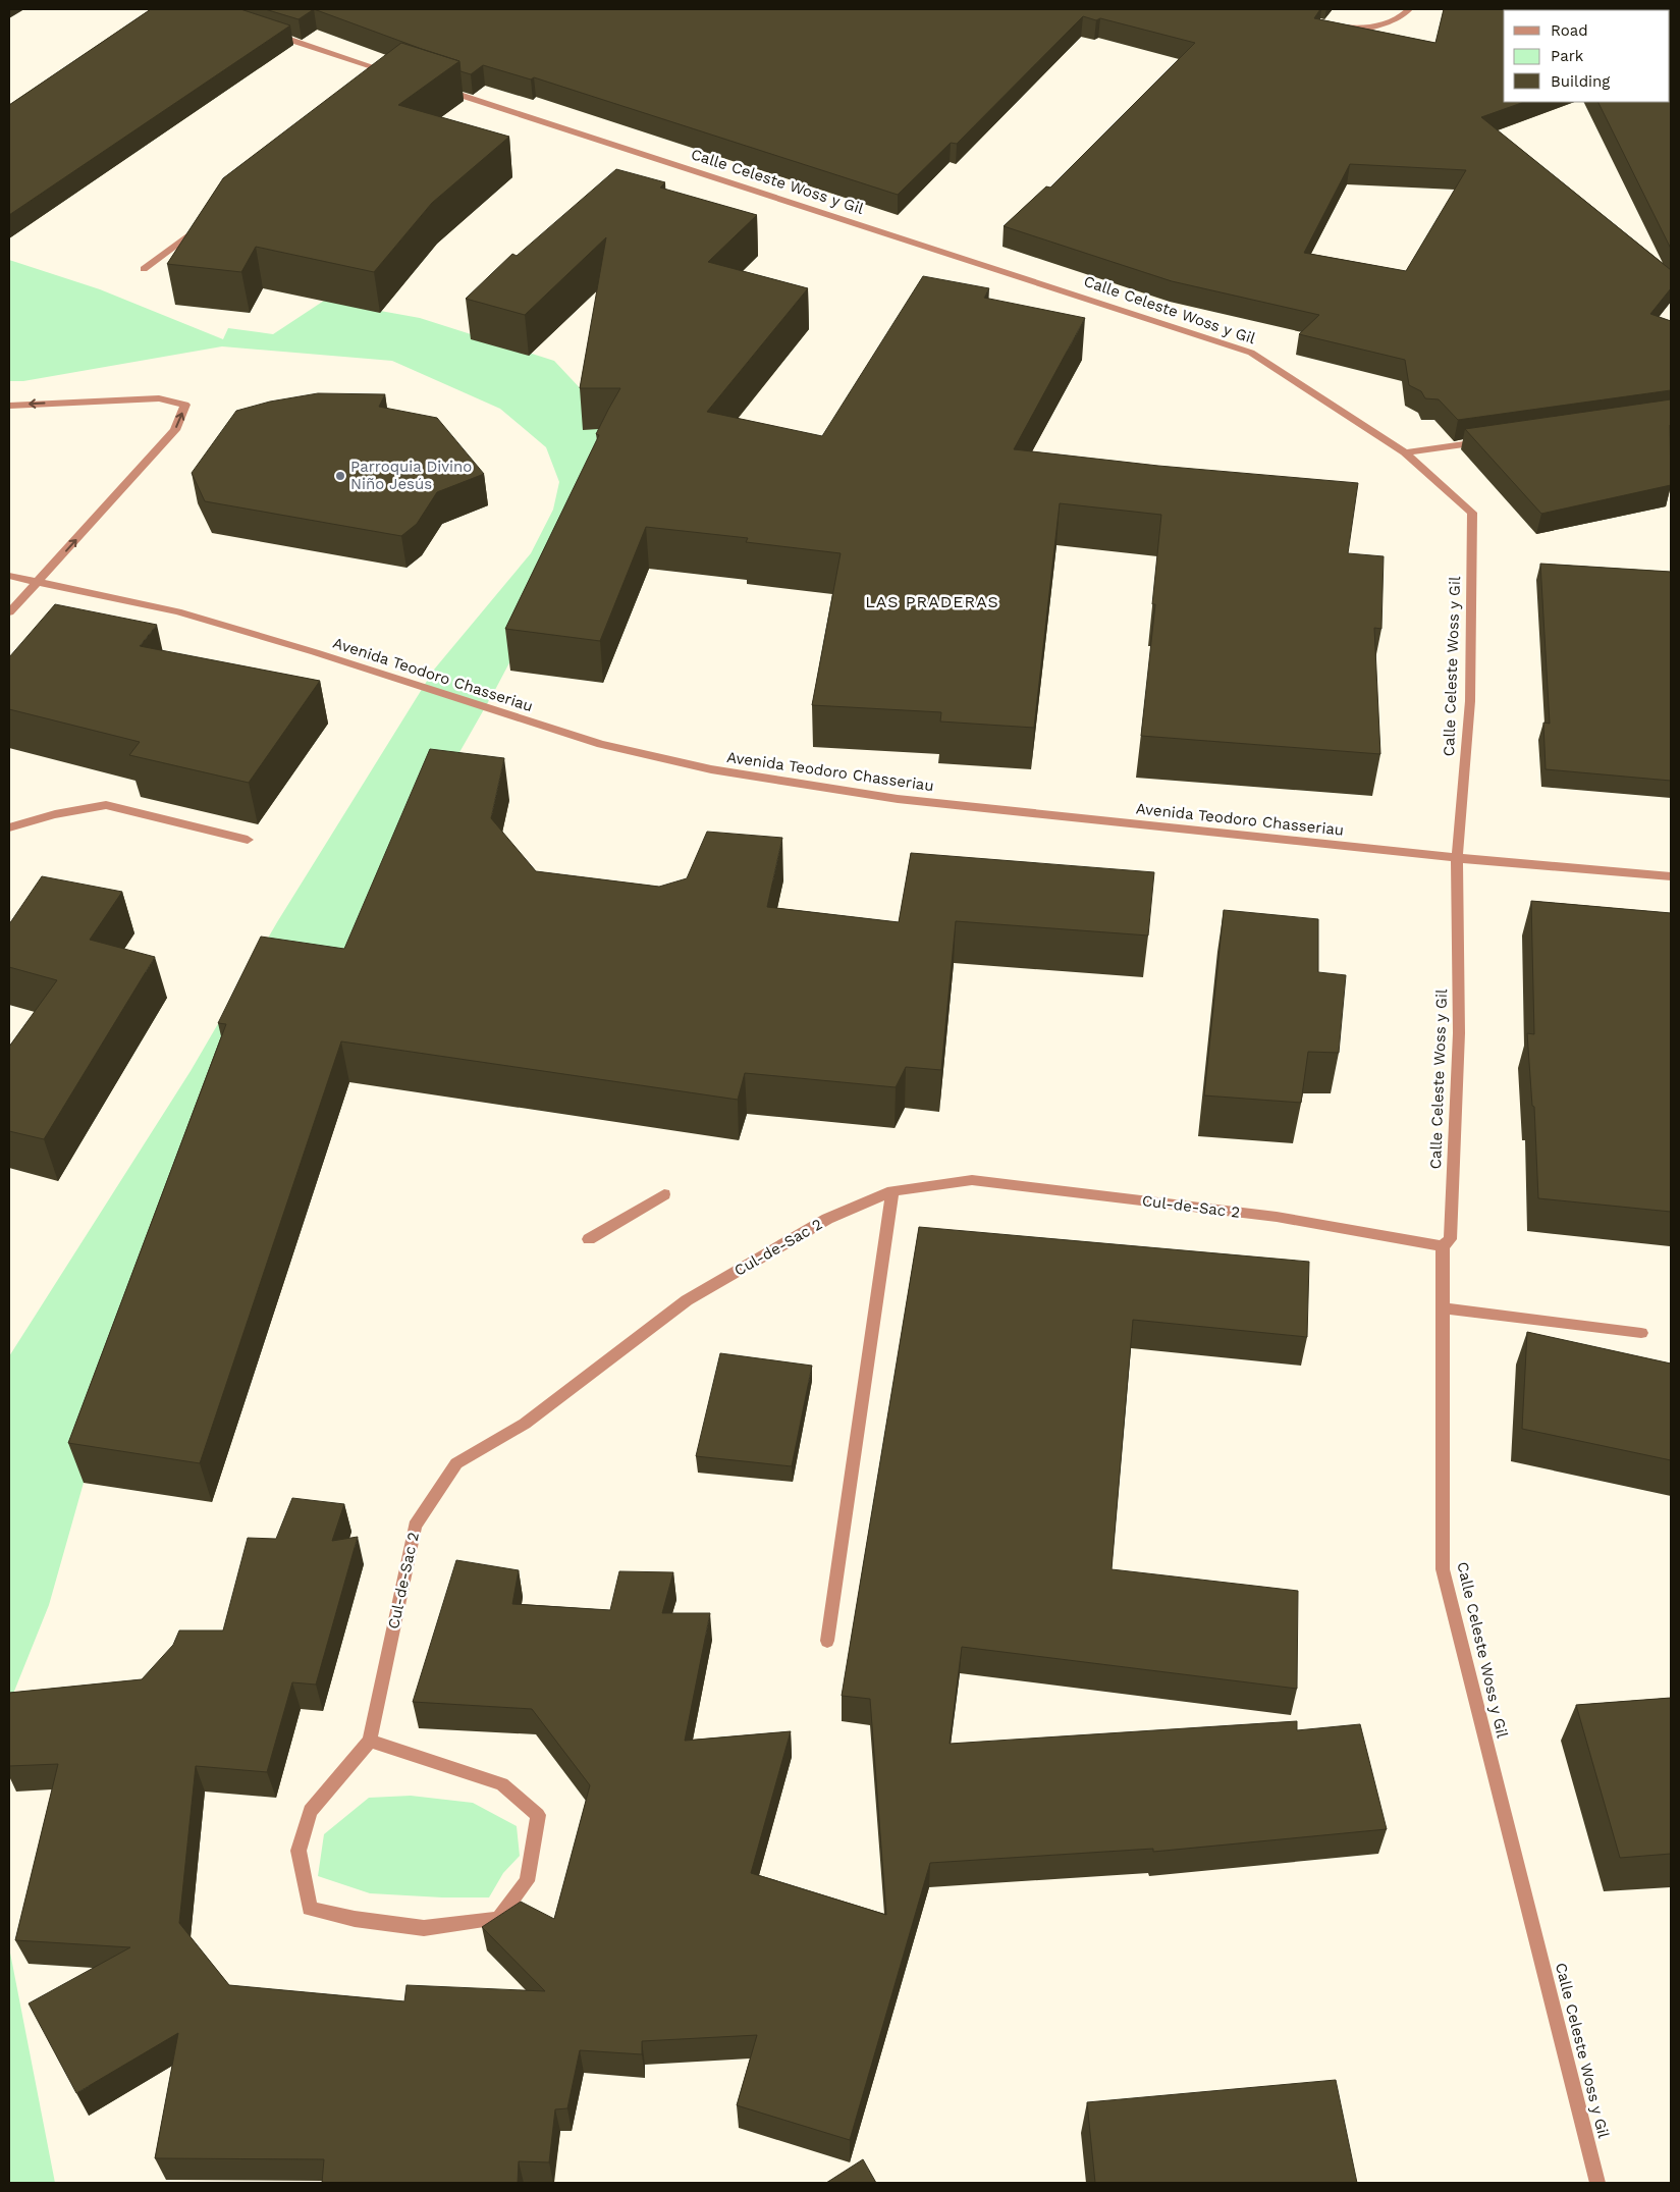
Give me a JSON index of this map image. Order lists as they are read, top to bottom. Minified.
{"streets":{"street":["Calle Celeste Woss y Gil","Avenida Teodoro Chasseriau","Cul-de-Sac 2"]},"crossings":[["Calle Celeste Woss y Gil","Avenida Teodoro Chasseriau"],["Calle Celeste Woss y Gil","Cul-de-Sac 2"]],"districts":["LAS PRADERAS"],"places":["Parroquia Divino Niño Jesús"],"legend":["Road","Park","Building"]}
